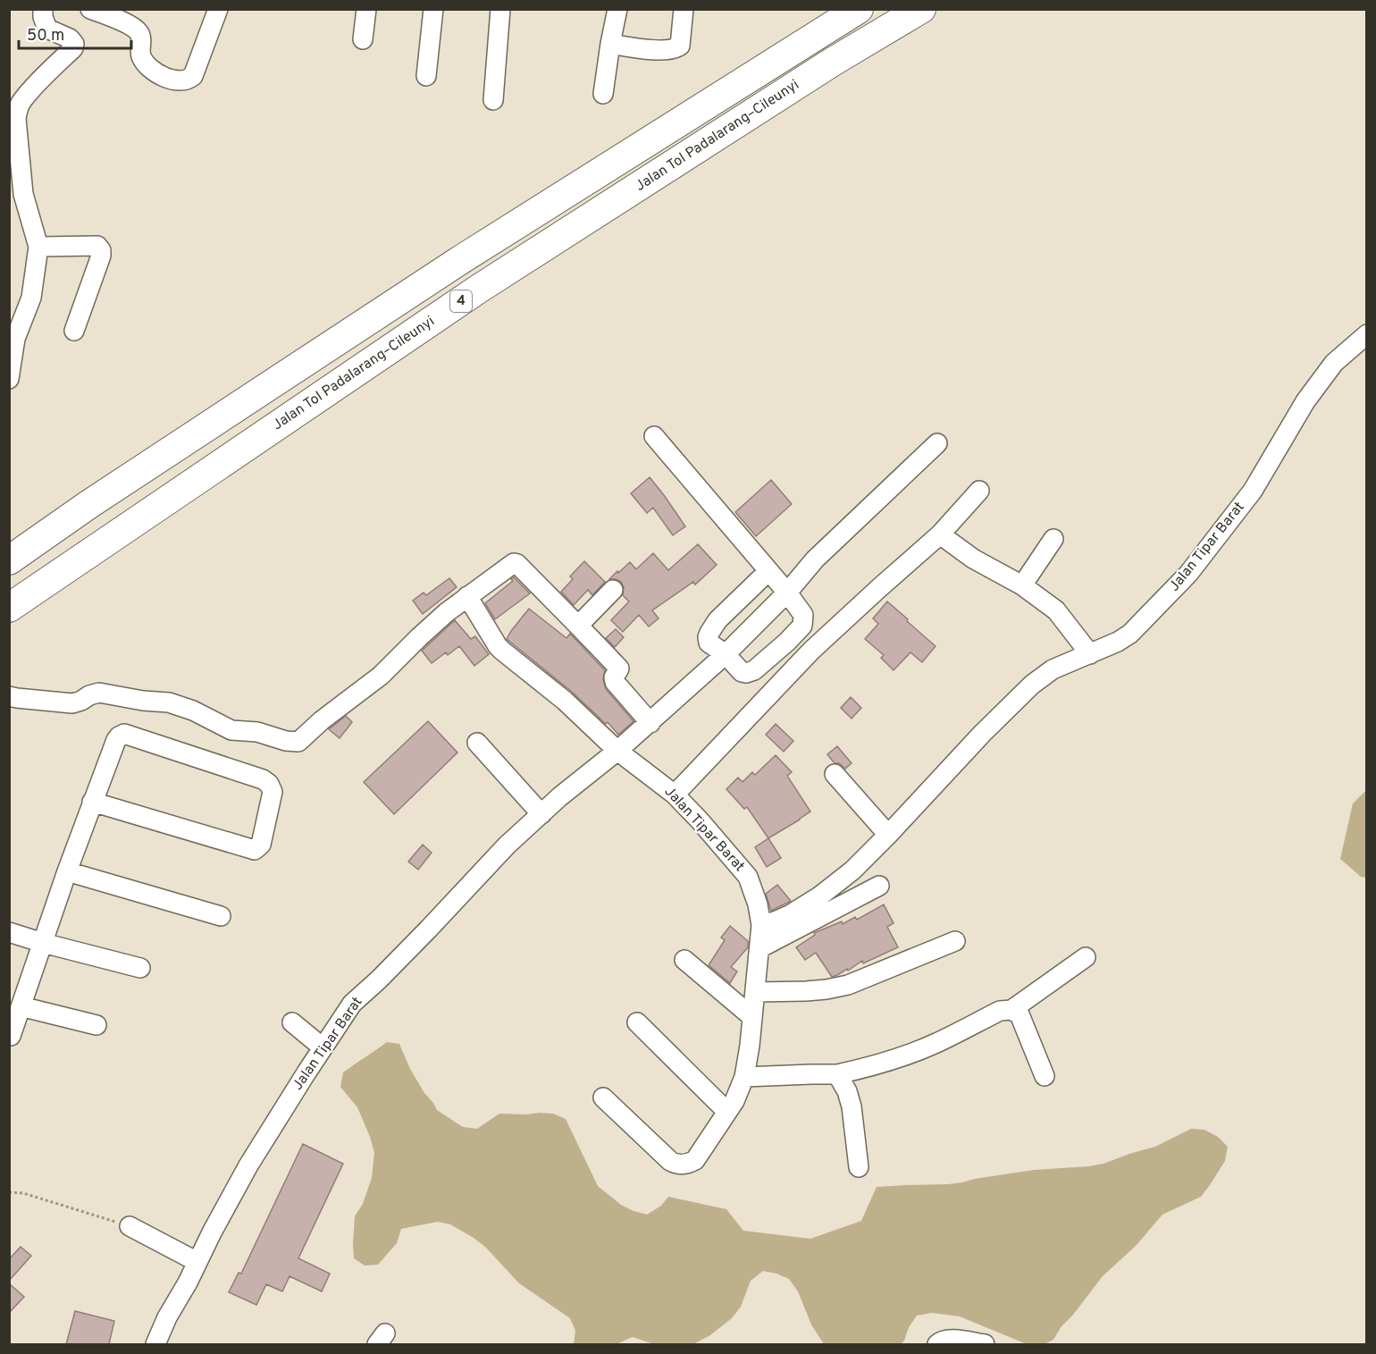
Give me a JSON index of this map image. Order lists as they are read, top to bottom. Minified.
{"streets":{"highway":["Jalan Tol Padalarang–Cileunyi","4"],"street":["Jalan Tipar Barat"]},"scale_bar":"50 m"}
